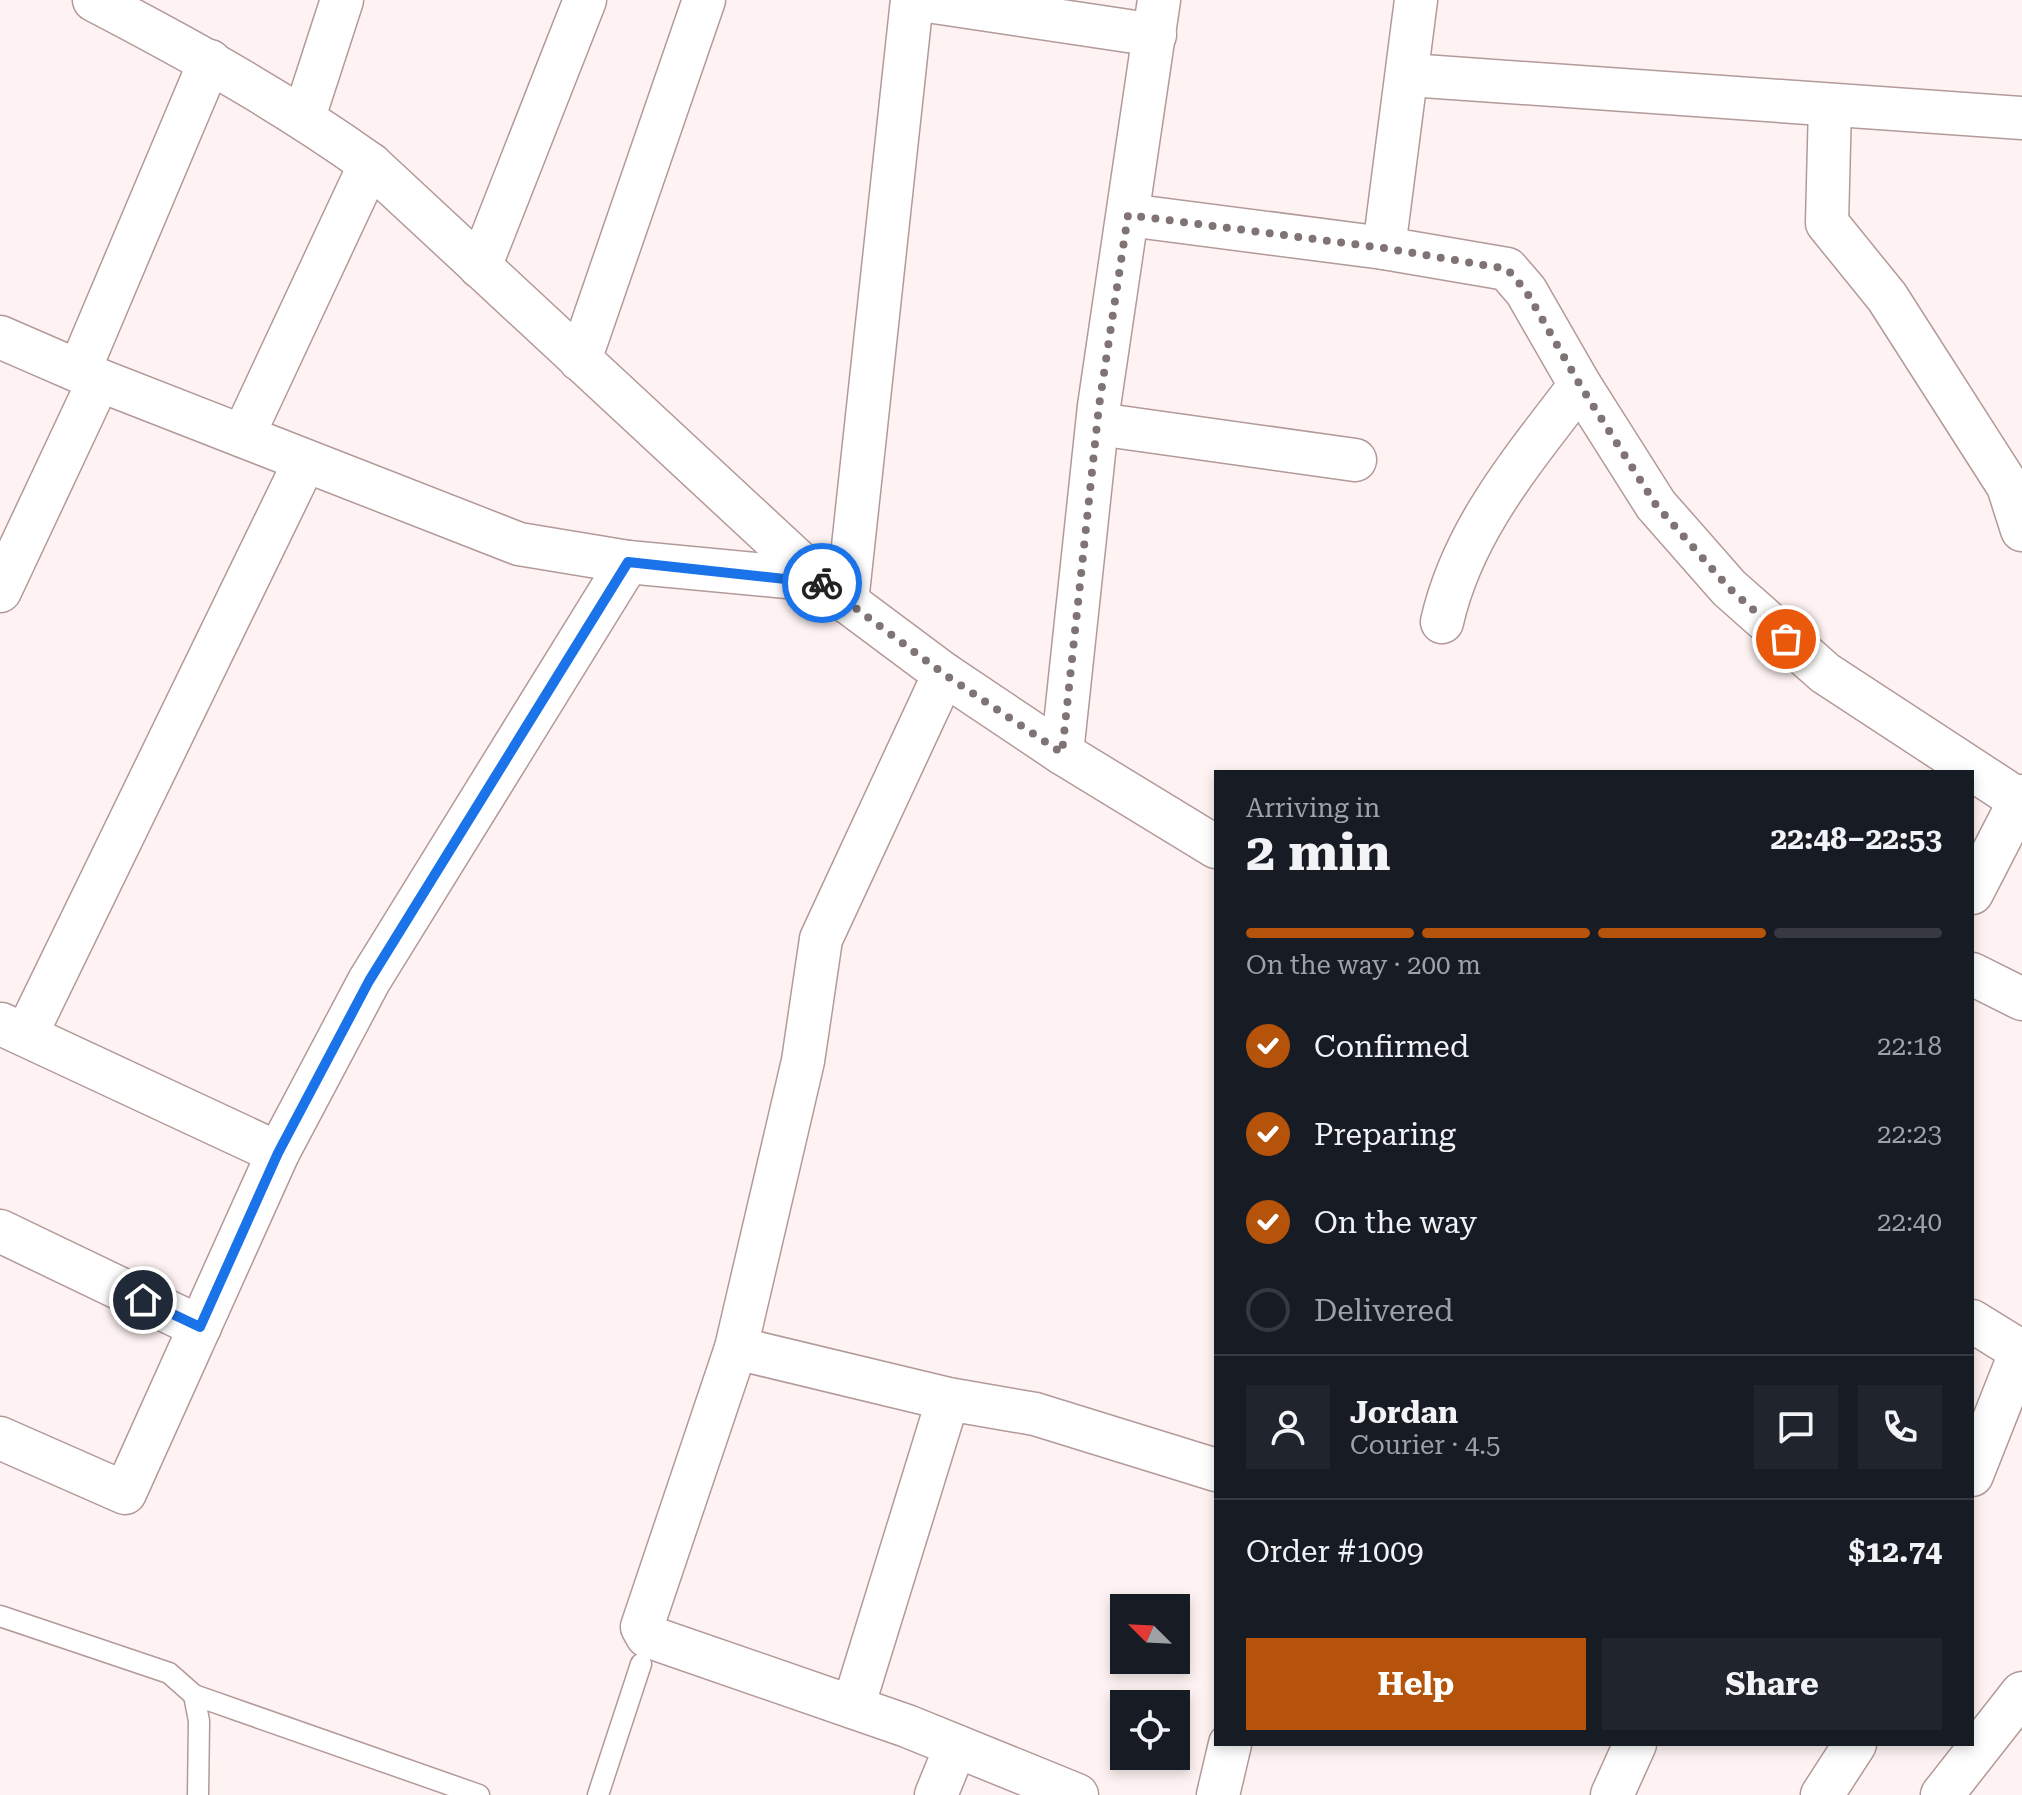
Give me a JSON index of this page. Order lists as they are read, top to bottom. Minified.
{"north":"top left","page":{"heading":["2 min","Arriving in","22:48–22:53"],"panel":["Jordan","Courier · 4.5","Order #1009","$12.74"],"bar":"On the way · 200 m","list":[["Confirmed","22:18"],["Preparing","22:23"],["On the way","22:40"],"Delivered"],"buttons":["Help","Share"]}}
